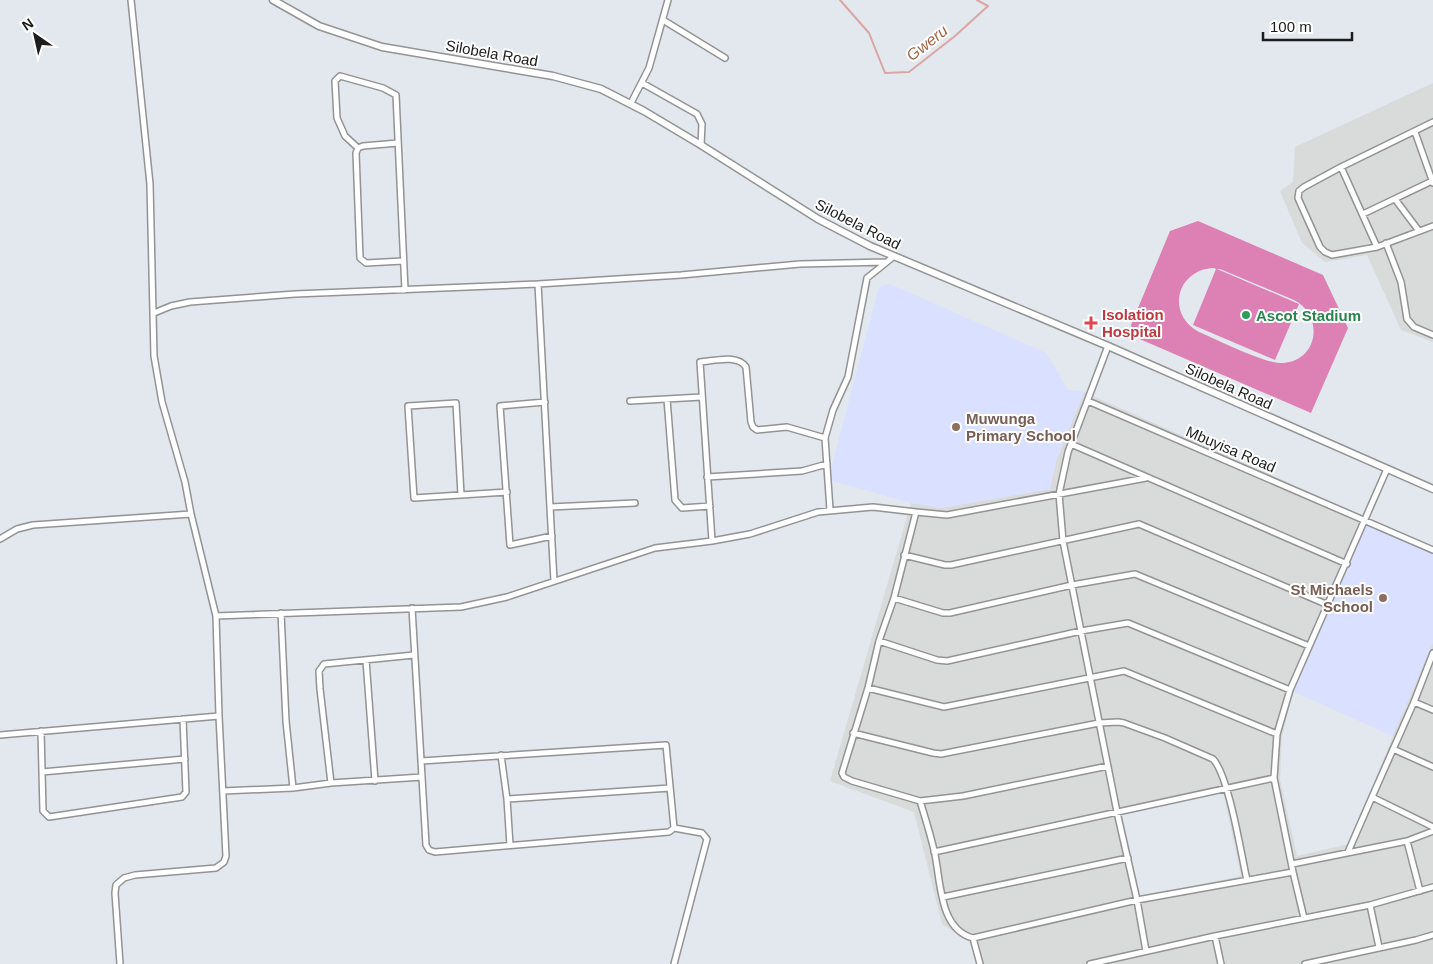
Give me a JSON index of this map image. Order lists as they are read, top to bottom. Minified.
{"streets":{"street":["Silobela Road","Mbuyisa Road"]},"water":["Gweru"],"places":{"other":["Ascot Stadium","Muwunga Primary School","St Michaels School"],"health":["Isolation Hospital"]},"scale_bar":"100 m","north":"top left"}
